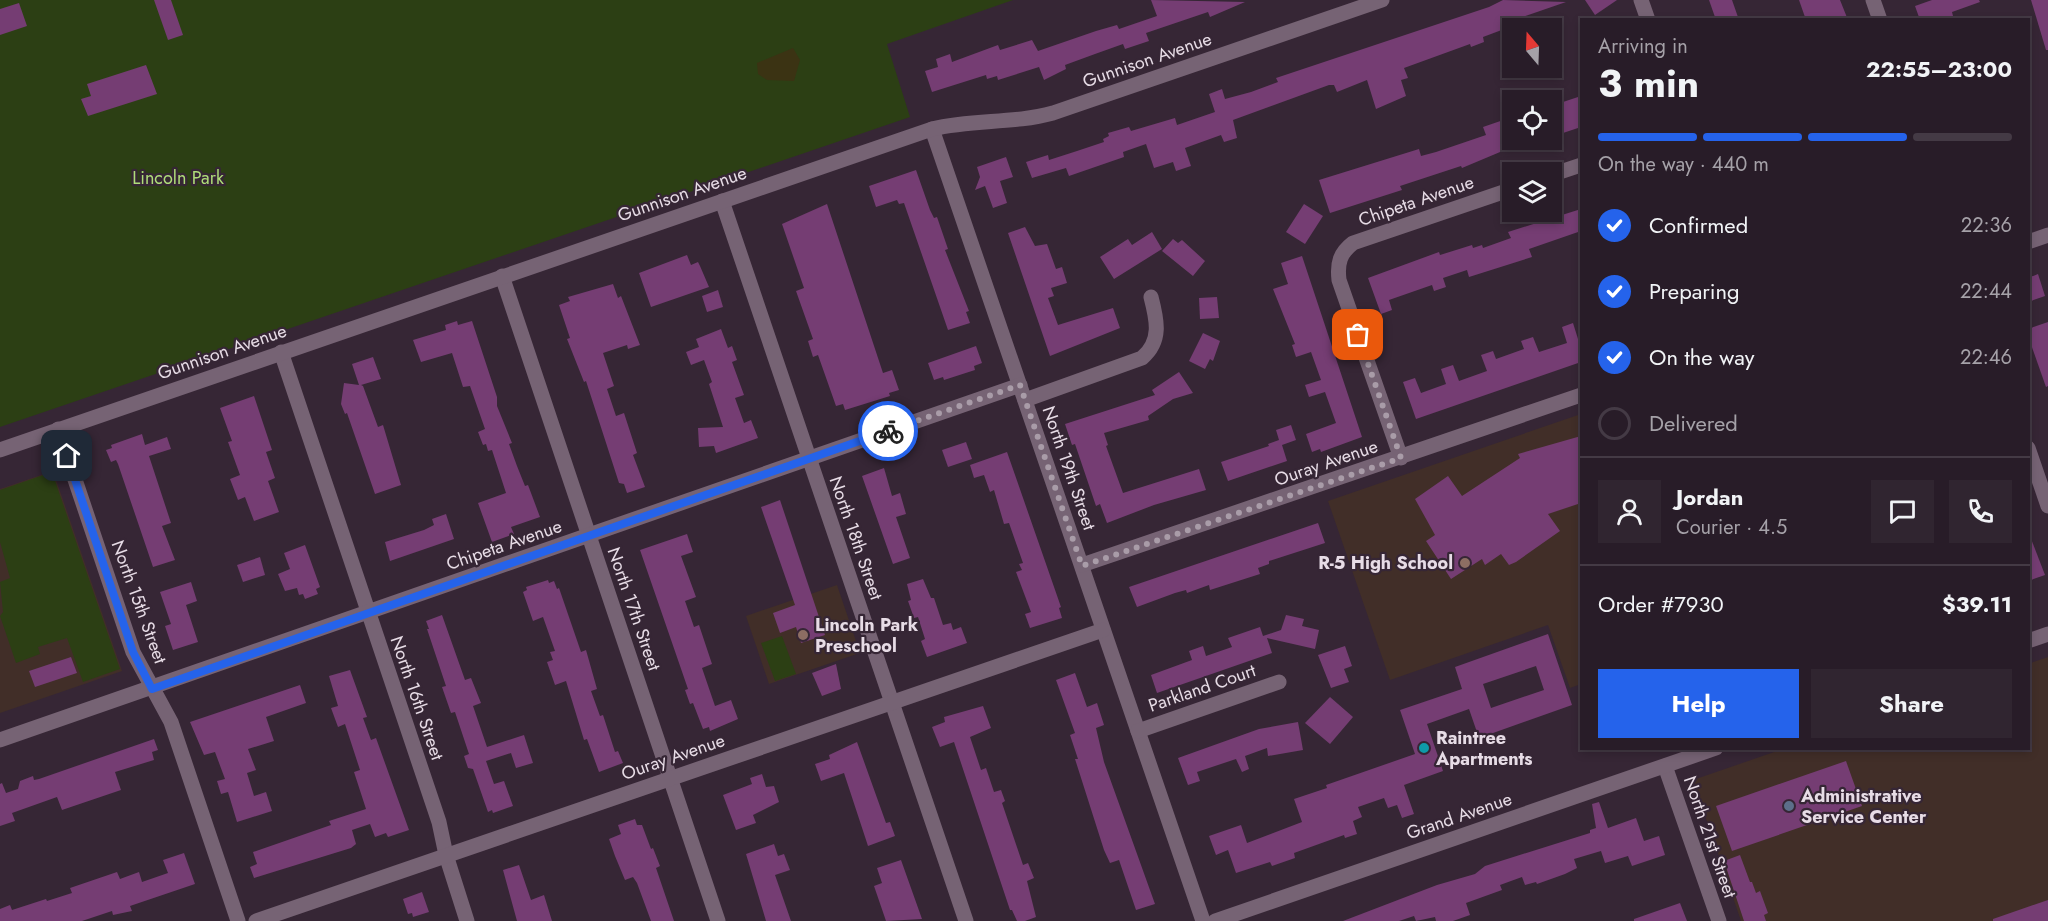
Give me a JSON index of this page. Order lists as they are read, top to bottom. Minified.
{"streets":{"street":["Gunnison Avenue","Chipeta Avenue","Ouray Avenue","North 19th Street","North 18th Street","North 15th Street","North 17th Street","Parkland Court","North 16th Street","Grand Avenue","North 21st Street"]},"crossings":[["Gunnison Avenue","North 19th Street"],["Gunnison Avenue","North 18th Street"],["Gunnison Avenue","North 15th Street"],["Gunnison Avenue","North 17th Street"],["Gunnison Avenue","North 16th Street"],["Chipeta Avenue","Ouray Avenue"],["Chipeta Avenue","North 19th Street"],["Chipeta Avenue","North 18th Street"],["Chipeta Avenue","North 15th Street"],["Chipeta Avenue","North 17th Street"],["Chipeta Avenue","North 16th Street"],["Ouray Avenue","North 19th Street"],["Ouray Avenue","North 18th Street"],["Ouray Avenue","North 17th Street"],["Ouray Avenue","North 16th Street"],["North 19th Street","Parkland Court"],["Grand Avenue","North 21st Street"]],"parks":["Lincoln Park"],"places":["R-5 High School","Lincoln Park Preschool","Raintree Apartments","Administrative Service Center"],"north":"top","page":{"heading":["3 min","Arriving in","22:55–23:00"],"panel":["Jordan","Courier · 4.5","Order #7930","$39.11"],"bar":"On the way · 440 m","list":[["Confirmed","22:36"],["Preparing","22:44"],["On the way","22:46"],"Delivered"],"buttons":["Help","Share"]}}
